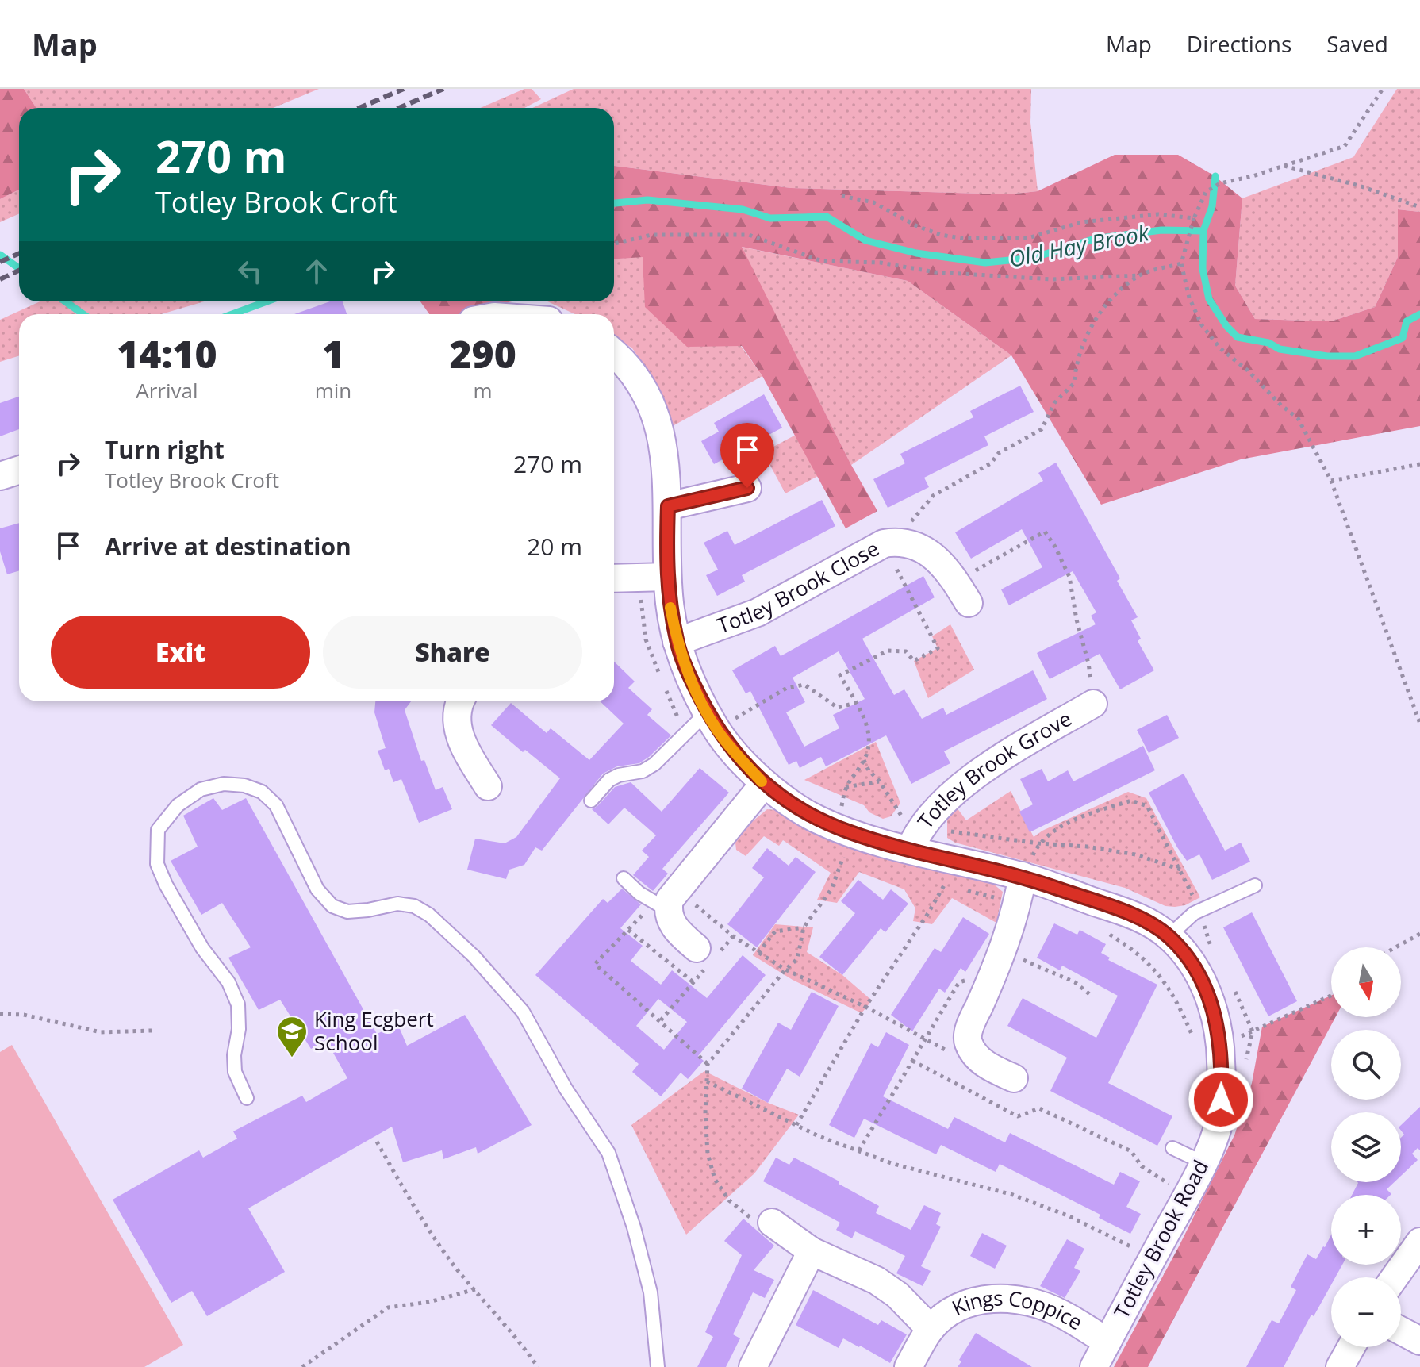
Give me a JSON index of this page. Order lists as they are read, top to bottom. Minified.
{"streets":{"street":["Totley Brook Close","Totley Brook Grove","Totley Brook Road","Kings Coppice"]},"crossings":[["Totley Brook Close","Totley Brook Road"],["Totley Brook Grove","Totley Brook Road"],["Totley Brook Road","Kings Coppice"]],"water":["Old Hay Brook"],"places":{"school or university":["King Ecgbert School"]},"north":"bottom","page":{"header":"Map","nav":["Map","Directions","Saved"],"turn":["270 m","Totley Brook Croft"],"eta":["14:10","Arrival","1","min","290","m"],"list":[{"name":"Turn right","note":"Totley Brook Croft","value":"270 m"},{"name":"Arrive at destination","value":"20 m"}],"buttons":["Exit","Share"],"map_buttons":["+","−"]}}
